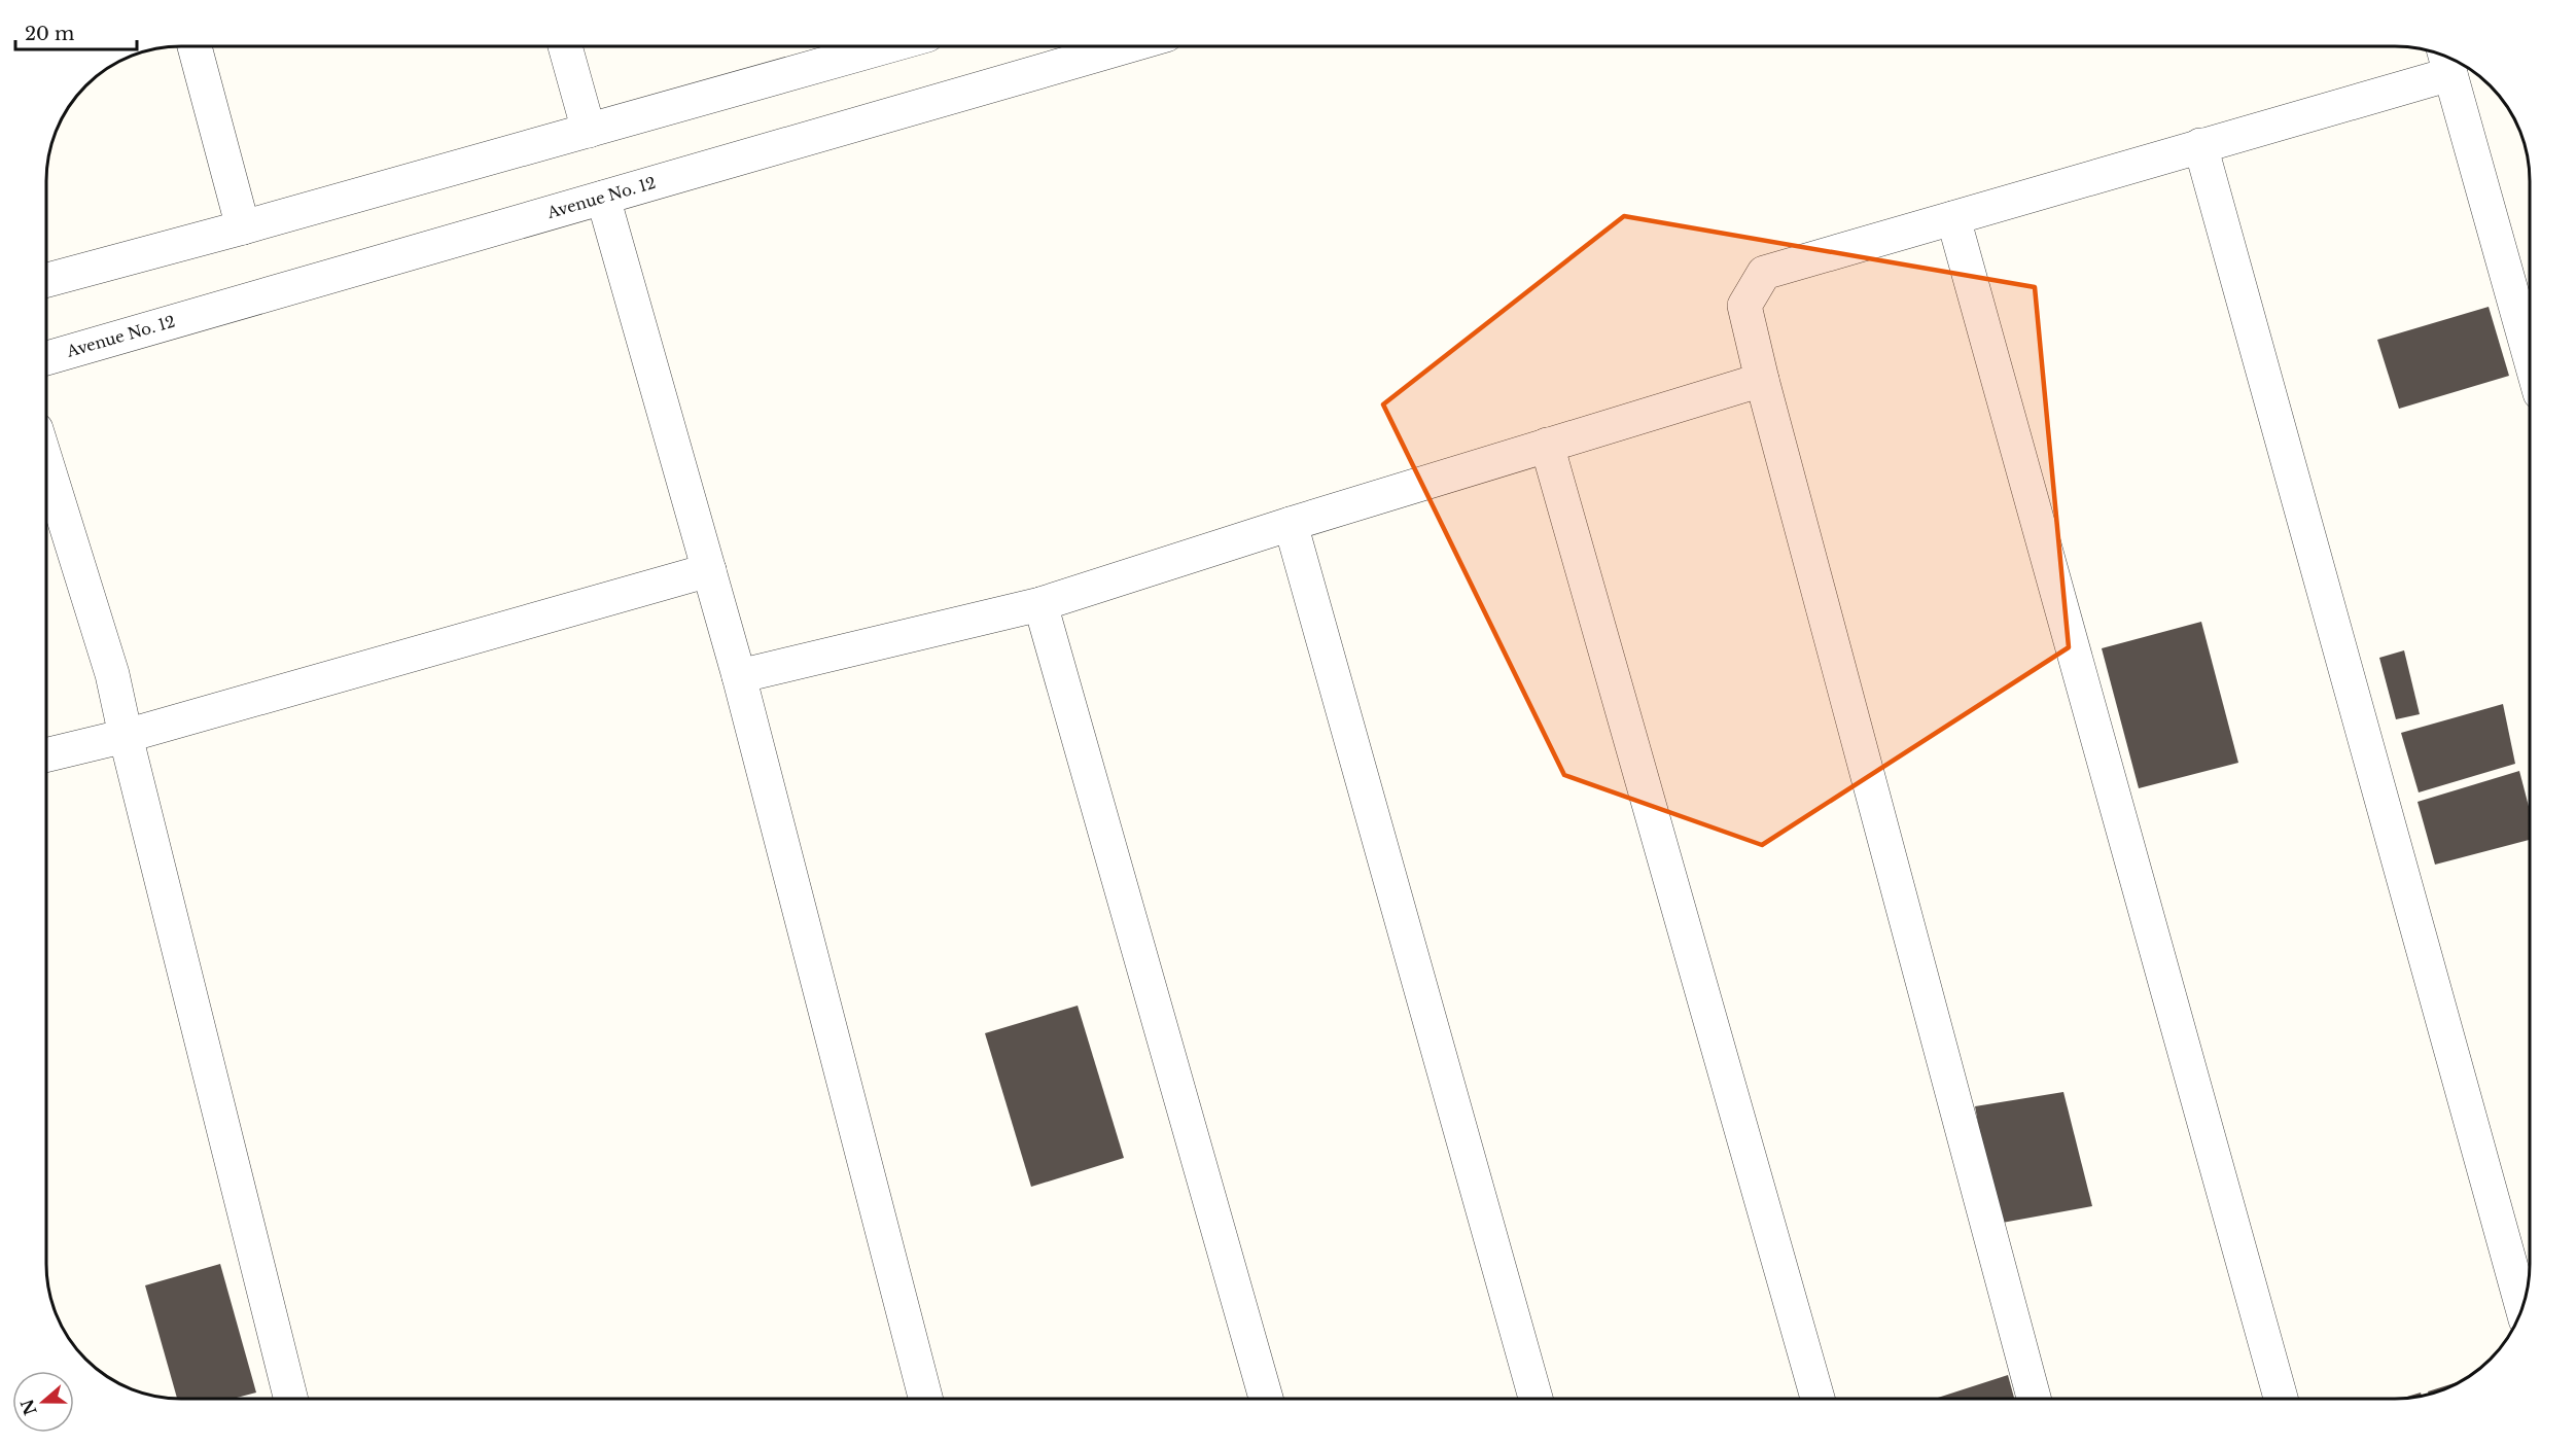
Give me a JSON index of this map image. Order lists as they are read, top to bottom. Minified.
{"streets":{"street":["Avenue No. 12"]},"scale_bar":"20 m","north":"left"}
